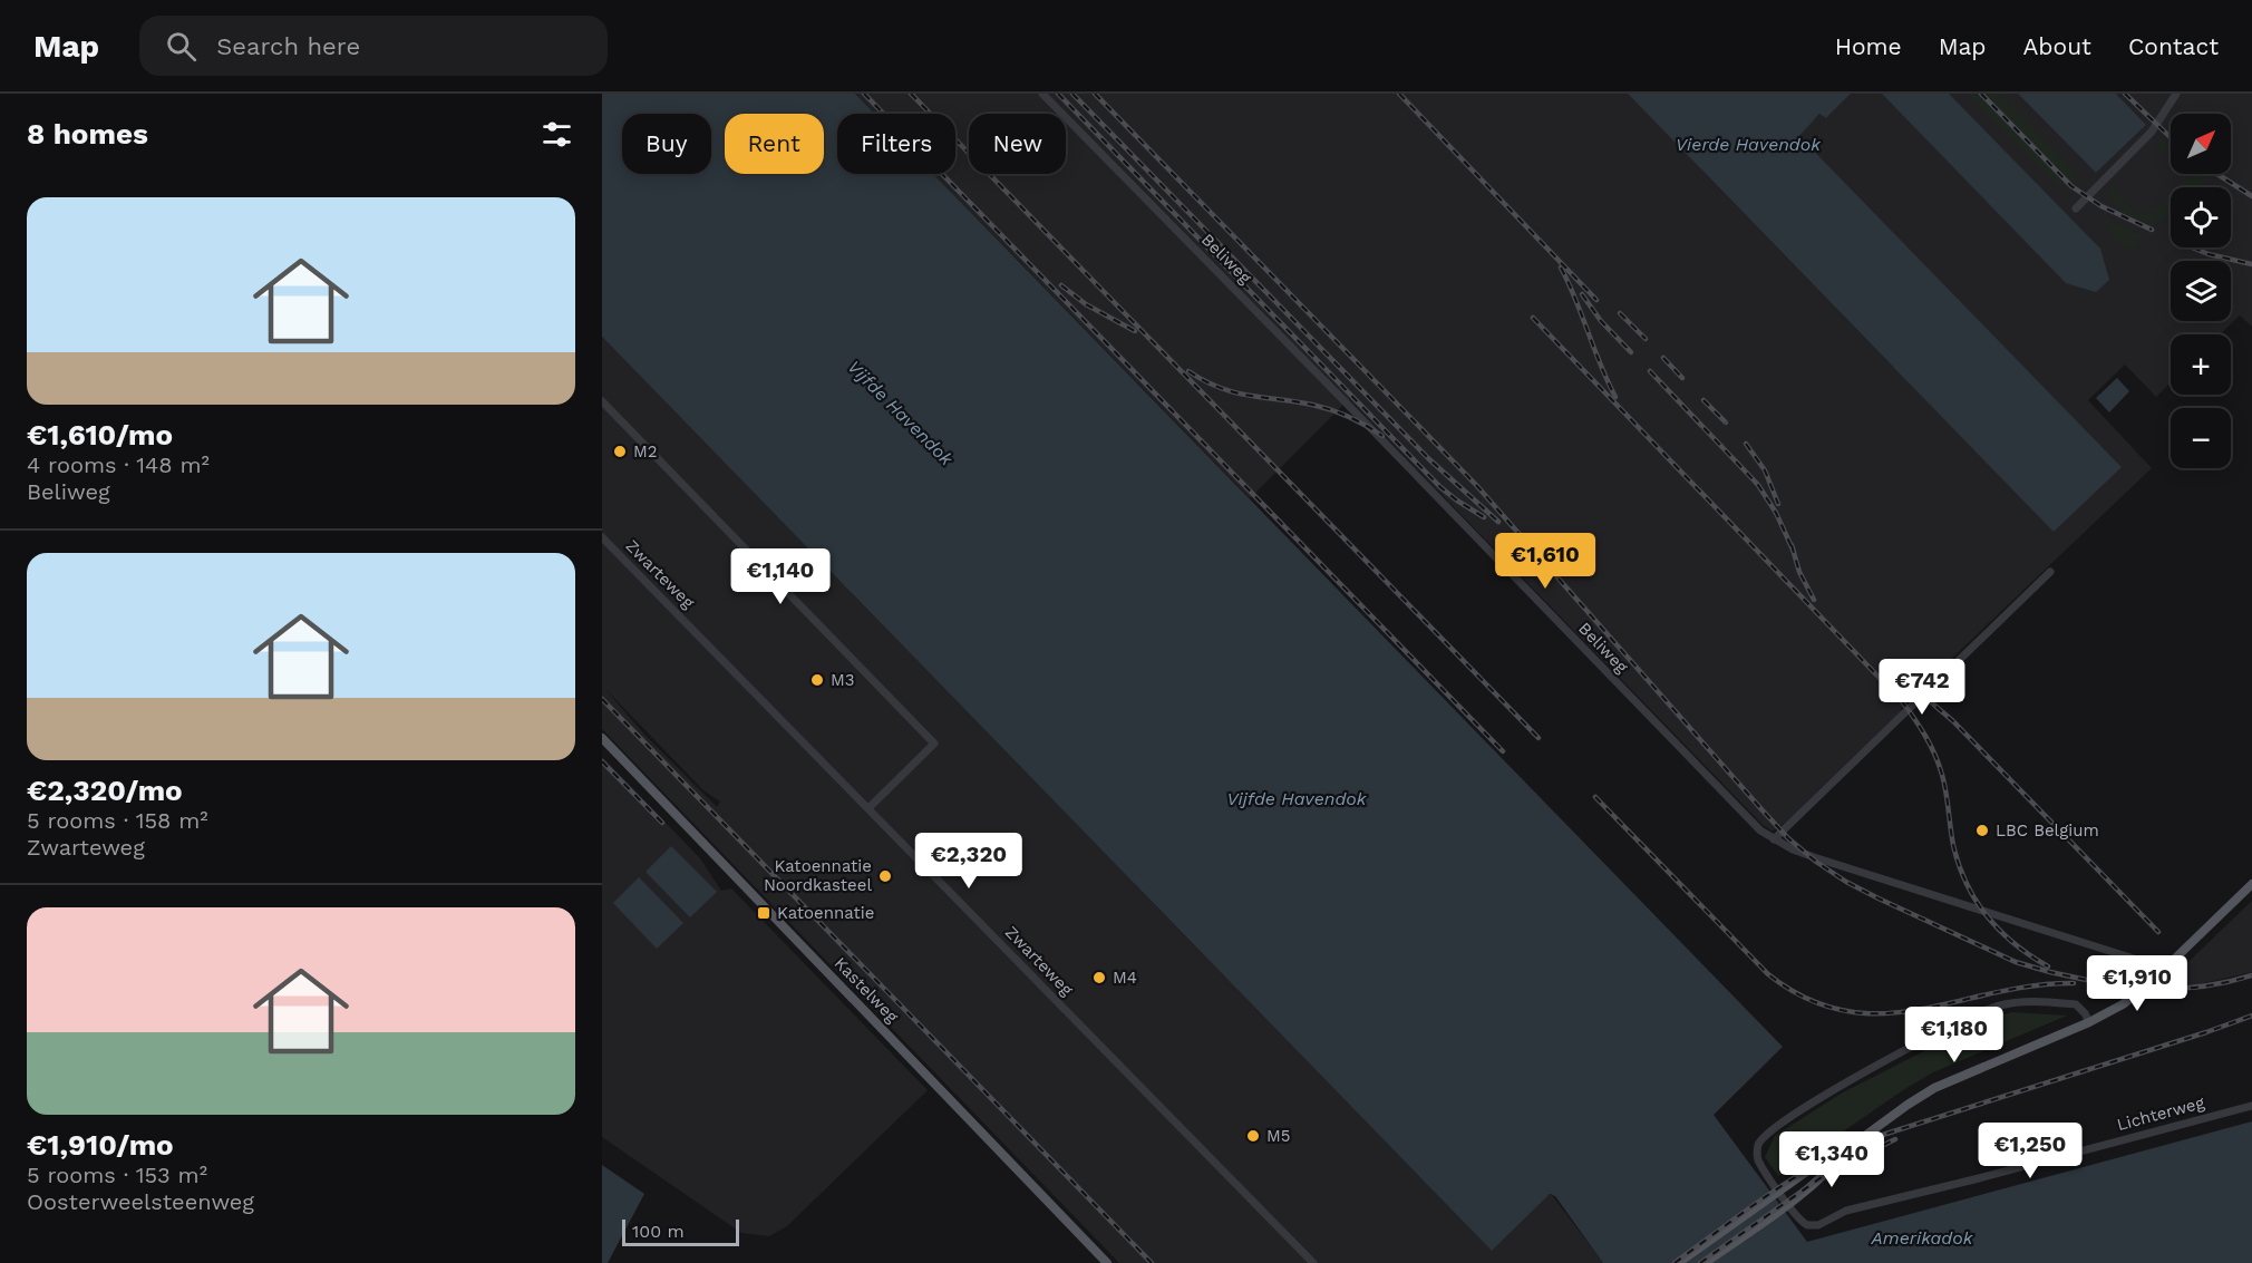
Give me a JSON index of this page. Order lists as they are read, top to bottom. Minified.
{"streets":{"main road":["Kastelweg"],"street":["Beliweg","Zwarteweg","Lichterweg"]},"water":["Vierde Havendok","Vijfde Havendok","Amerikadok"],"places":{"other":["M2","M3","LBC Belgium","Katoennatie Noordkasteel","M4","M5"],"transit":["Katoennatie"]},"scale_bar":"100 m","north":"top right","page":{"header":"Map","search":"Search here","nav":["Home","Map","About","Contact"],"heading":"8 homes","map_buttons":["+","−"],"chip":["Buy","Rent","Filters","New"],"list":[{"name":"€1,610/mo","note":"4 rooms · 148 m² · Beliweg"},{"name":"€2,320/mo","note":"5 rooms · 158 m² · Zwarteweg"},{"name":"€1,910/mo","note":"5 rooms · 153 m² · Oosterweelsteenweg"}],"price":["€1,610","€1,140","€742","€2,320","€1,910","€1,180","€1,250","€1,340"],"scale":"100 m"}}
